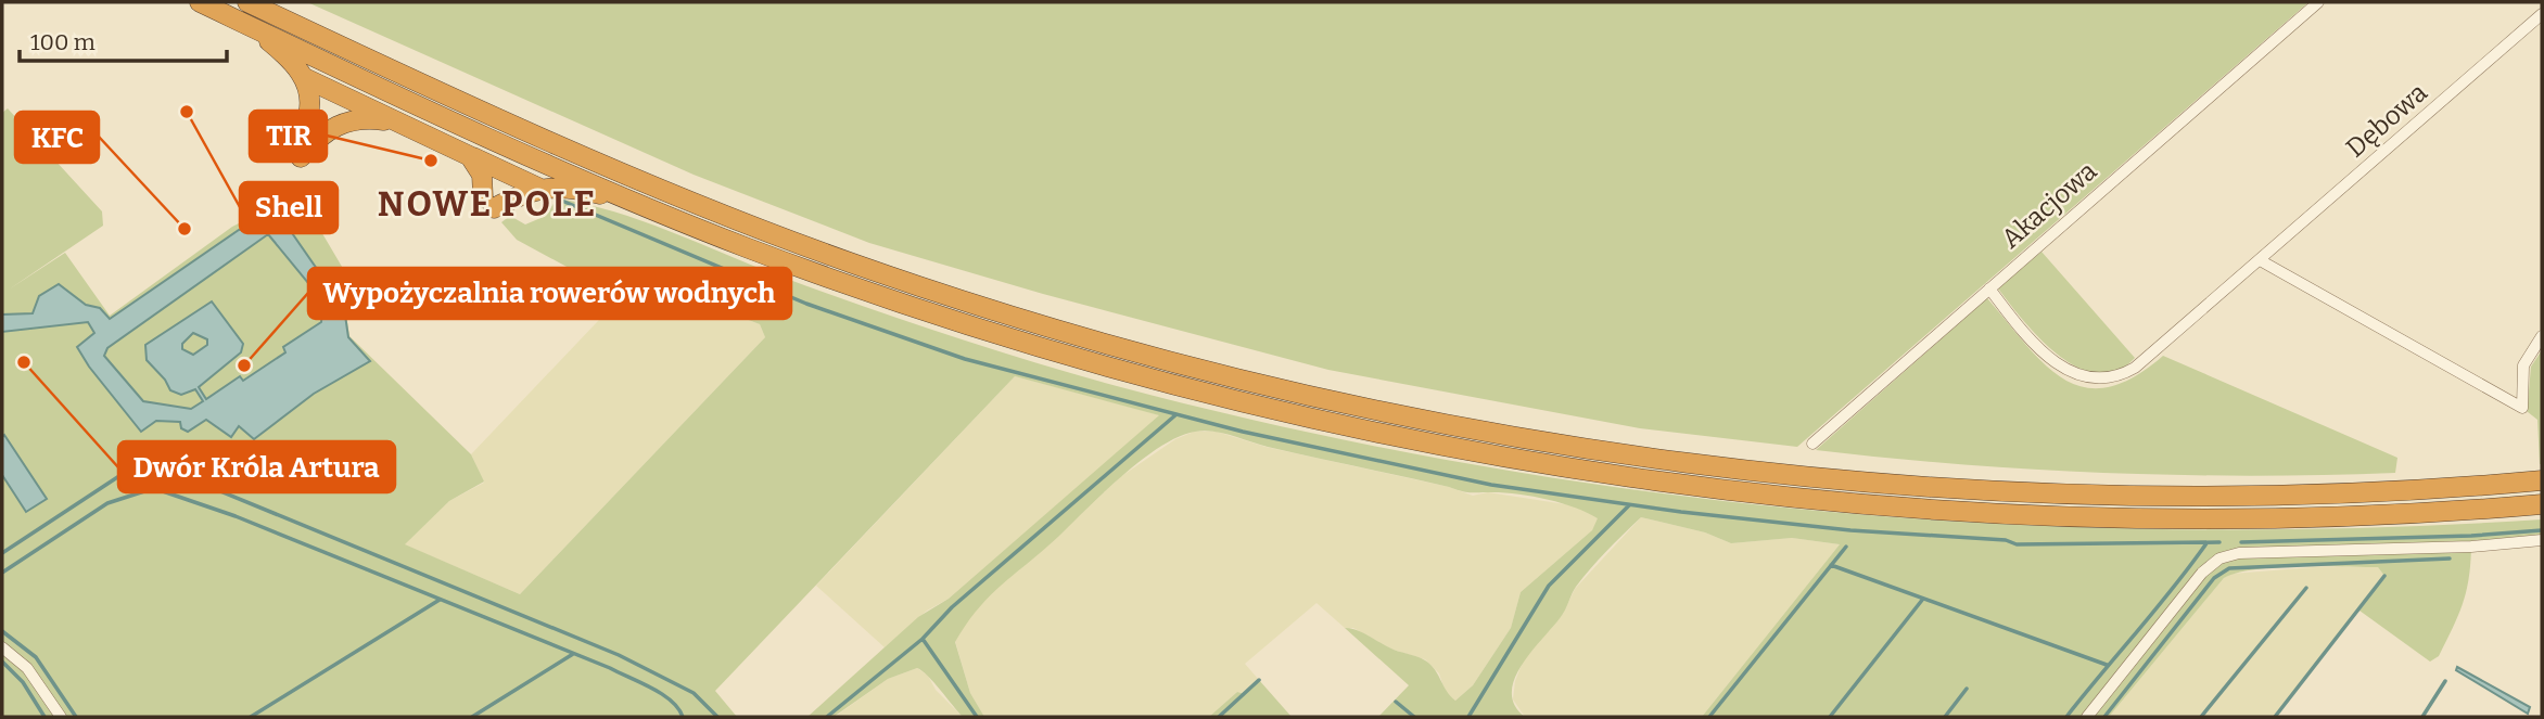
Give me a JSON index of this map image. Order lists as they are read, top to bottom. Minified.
{"streets":{"street":["Dębowa","Akacjowa"]},"crossings":[["Dębowa","Akacjowa"]],"districts":["NOWE POLE"],"places":["Shell","TIR","KFC","Dwór Króla Artura","Wypożyczalnia rowerów wodnych"],"scale_bar":"100 m"}
